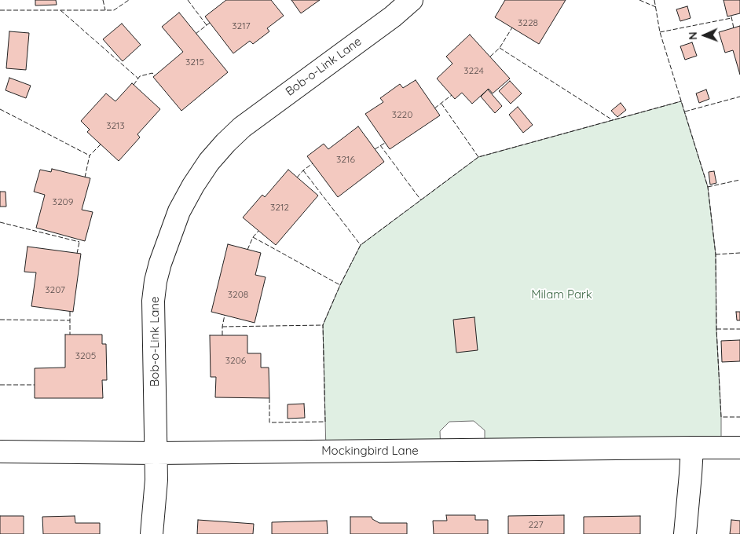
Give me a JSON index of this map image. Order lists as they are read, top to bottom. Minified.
{"streets":{"street":["Bob-o-Link Lane","Mockingbird Lane"]},"crossings":[["Bob-o-Link Lane","Mockingbird Lane"]],"parks":["Milam Park"],"house_numbers":["3228","3217","3215","3224","3220","3213","3216","3209","3212","3207","3208","3205","3206","227"],"north":"left"}
